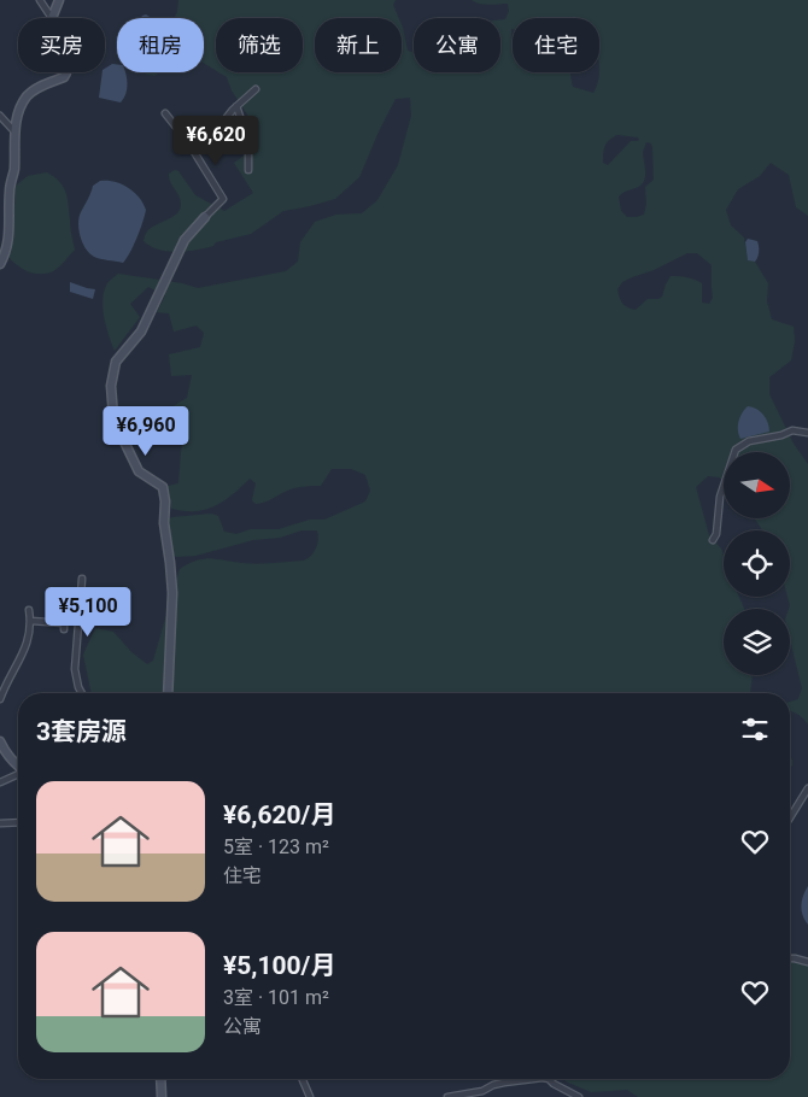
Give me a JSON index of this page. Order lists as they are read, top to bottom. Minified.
{"north":"right","page":{"chip":["买房","租房","筛选","新上","公寓","住宅"],"price":["¥6,620","¥6,960","¥5,100"],"heading":"3套房源","list":[{"name":"¥6,620/月","note":"5室 · 123 m² · 住宅"},{"name":"¥5,100/月","note":"3室 · 101 m² · 公寓"}]}}
